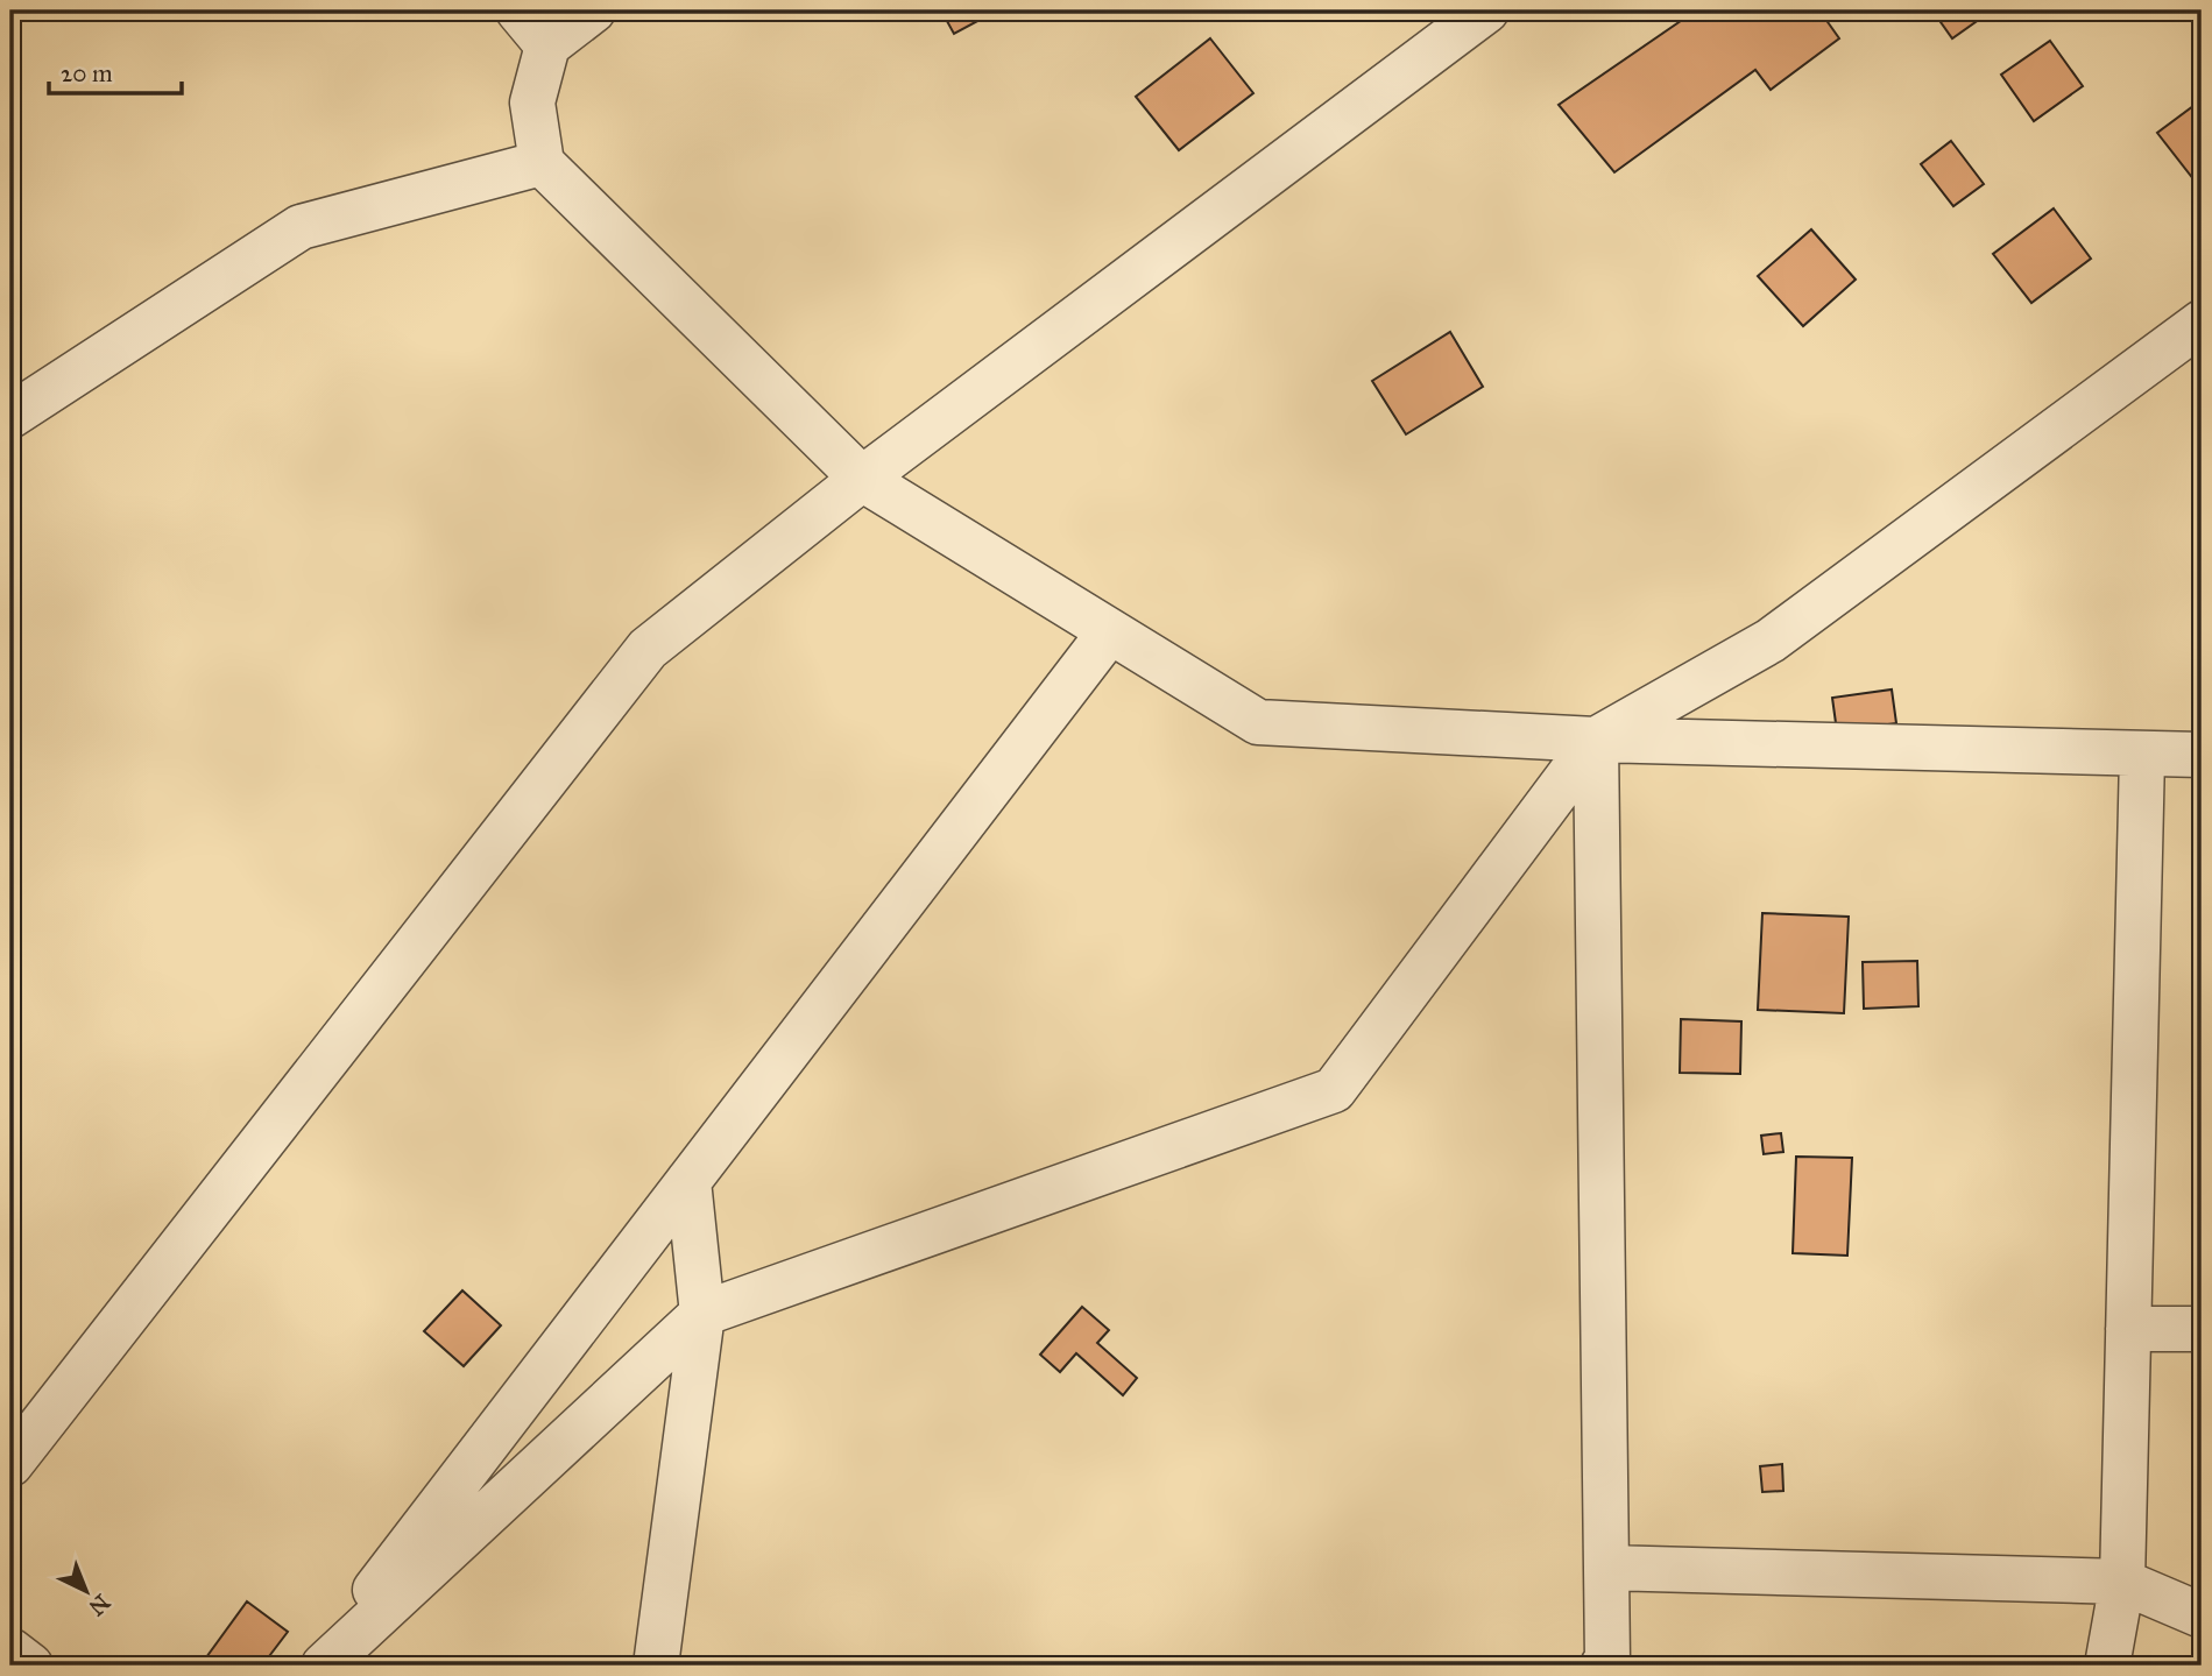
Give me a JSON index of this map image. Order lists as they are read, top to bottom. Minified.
{"scale_bar":"20 m","north":"bottom right"}
